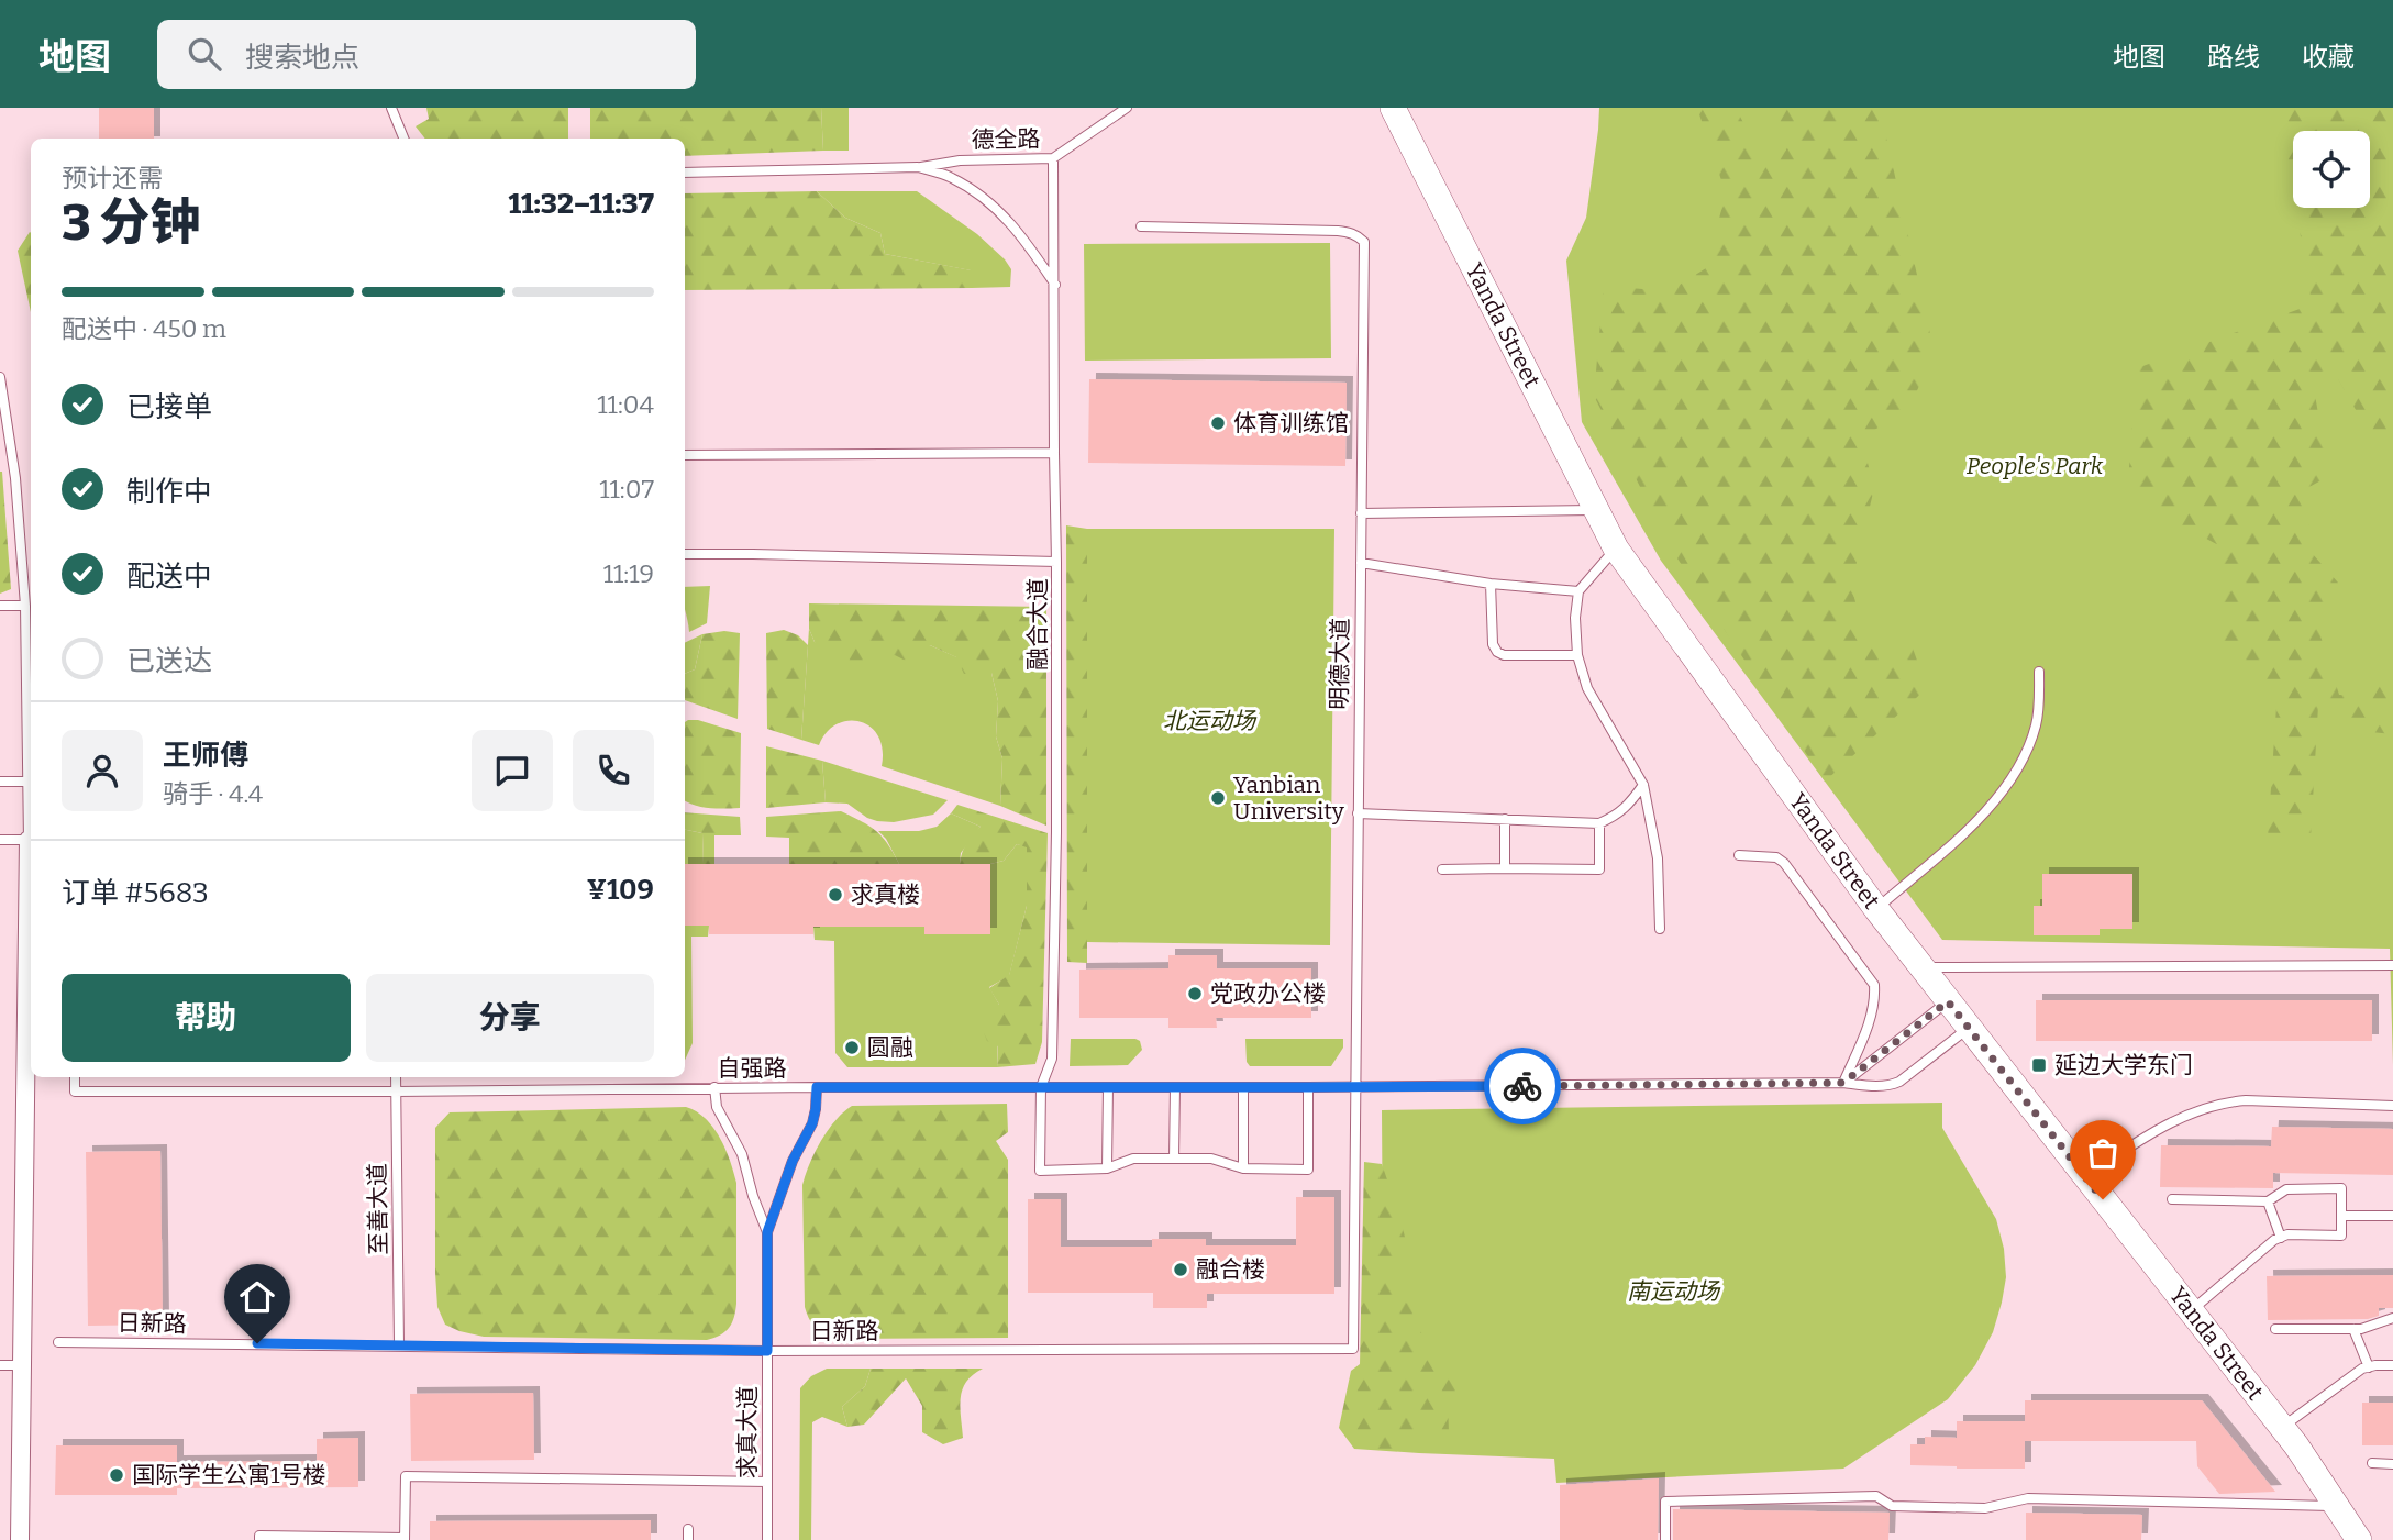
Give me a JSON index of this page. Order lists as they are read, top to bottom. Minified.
{"streets":{"main road":["Yanda Street"],"lane":["德全路","融合大道","明德大道","自强路","至善大道","日新路","求真大道"]},"crossings":[["德全路","融合大道"],["Yanda Street","自强路"],["融合大道","自强路"],["明德大道","自强路"],["明德大道","日新路"],["自强路","至善大道"],["至善大道","日新路"],["日新路","求真大道"]],"parks":["People's Park","北运动场","南运动场"],"places":{"other":["体育训练馆","Yanbian University","求真楼","党政办公楼","圆融","融合楼","国际学生公寓1号楼"],"transit":["延边大学东门"]},"page":{"header":"地图","search":"搜索地点","nav":["地图","路线","收藏"],"heading":["3 分钟","预计还需","11:32–11:37"],"panel":["王师傅","骑手 · 4.4","订单 #5683","¥109"],"bar":"配送中 · 450 m","list":[["已接单","11:04"],["制作中","11:07"],["配送中","11:19"],"已送达"],"buttons":["帮助","分享"]}}
